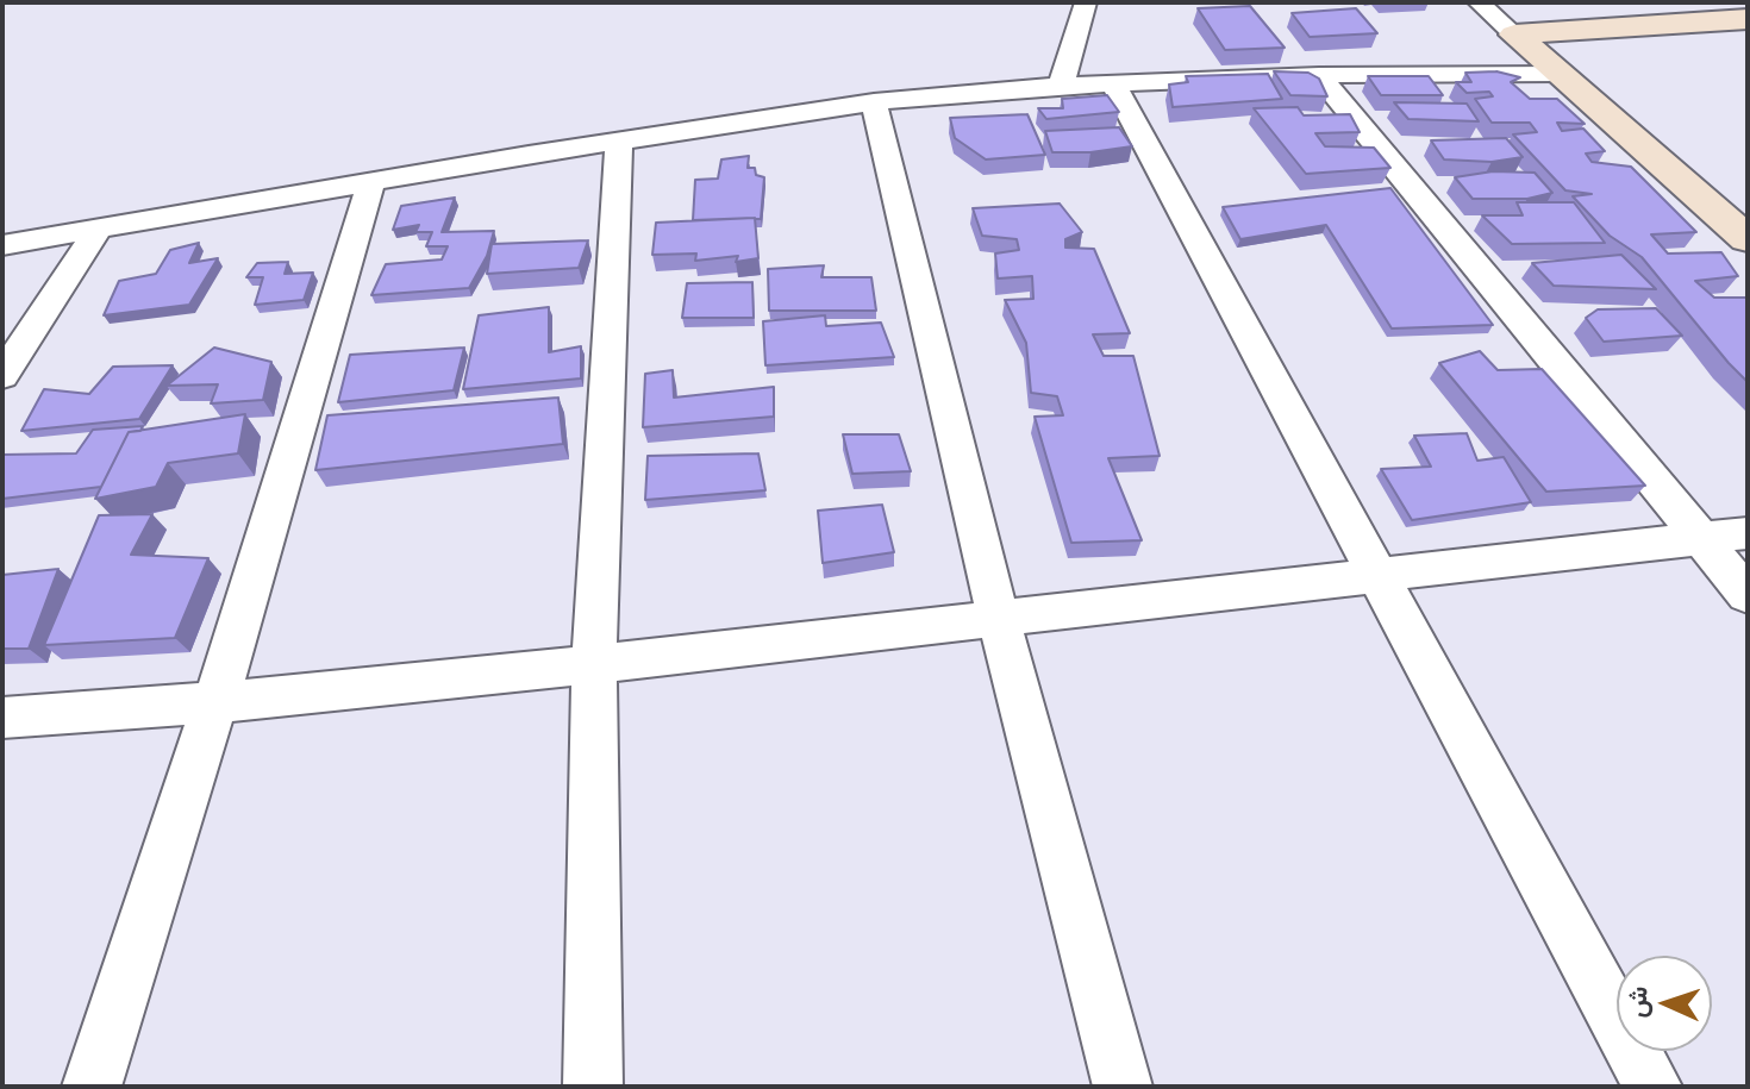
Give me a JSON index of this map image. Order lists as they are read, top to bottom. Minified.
{"north":"left"}
